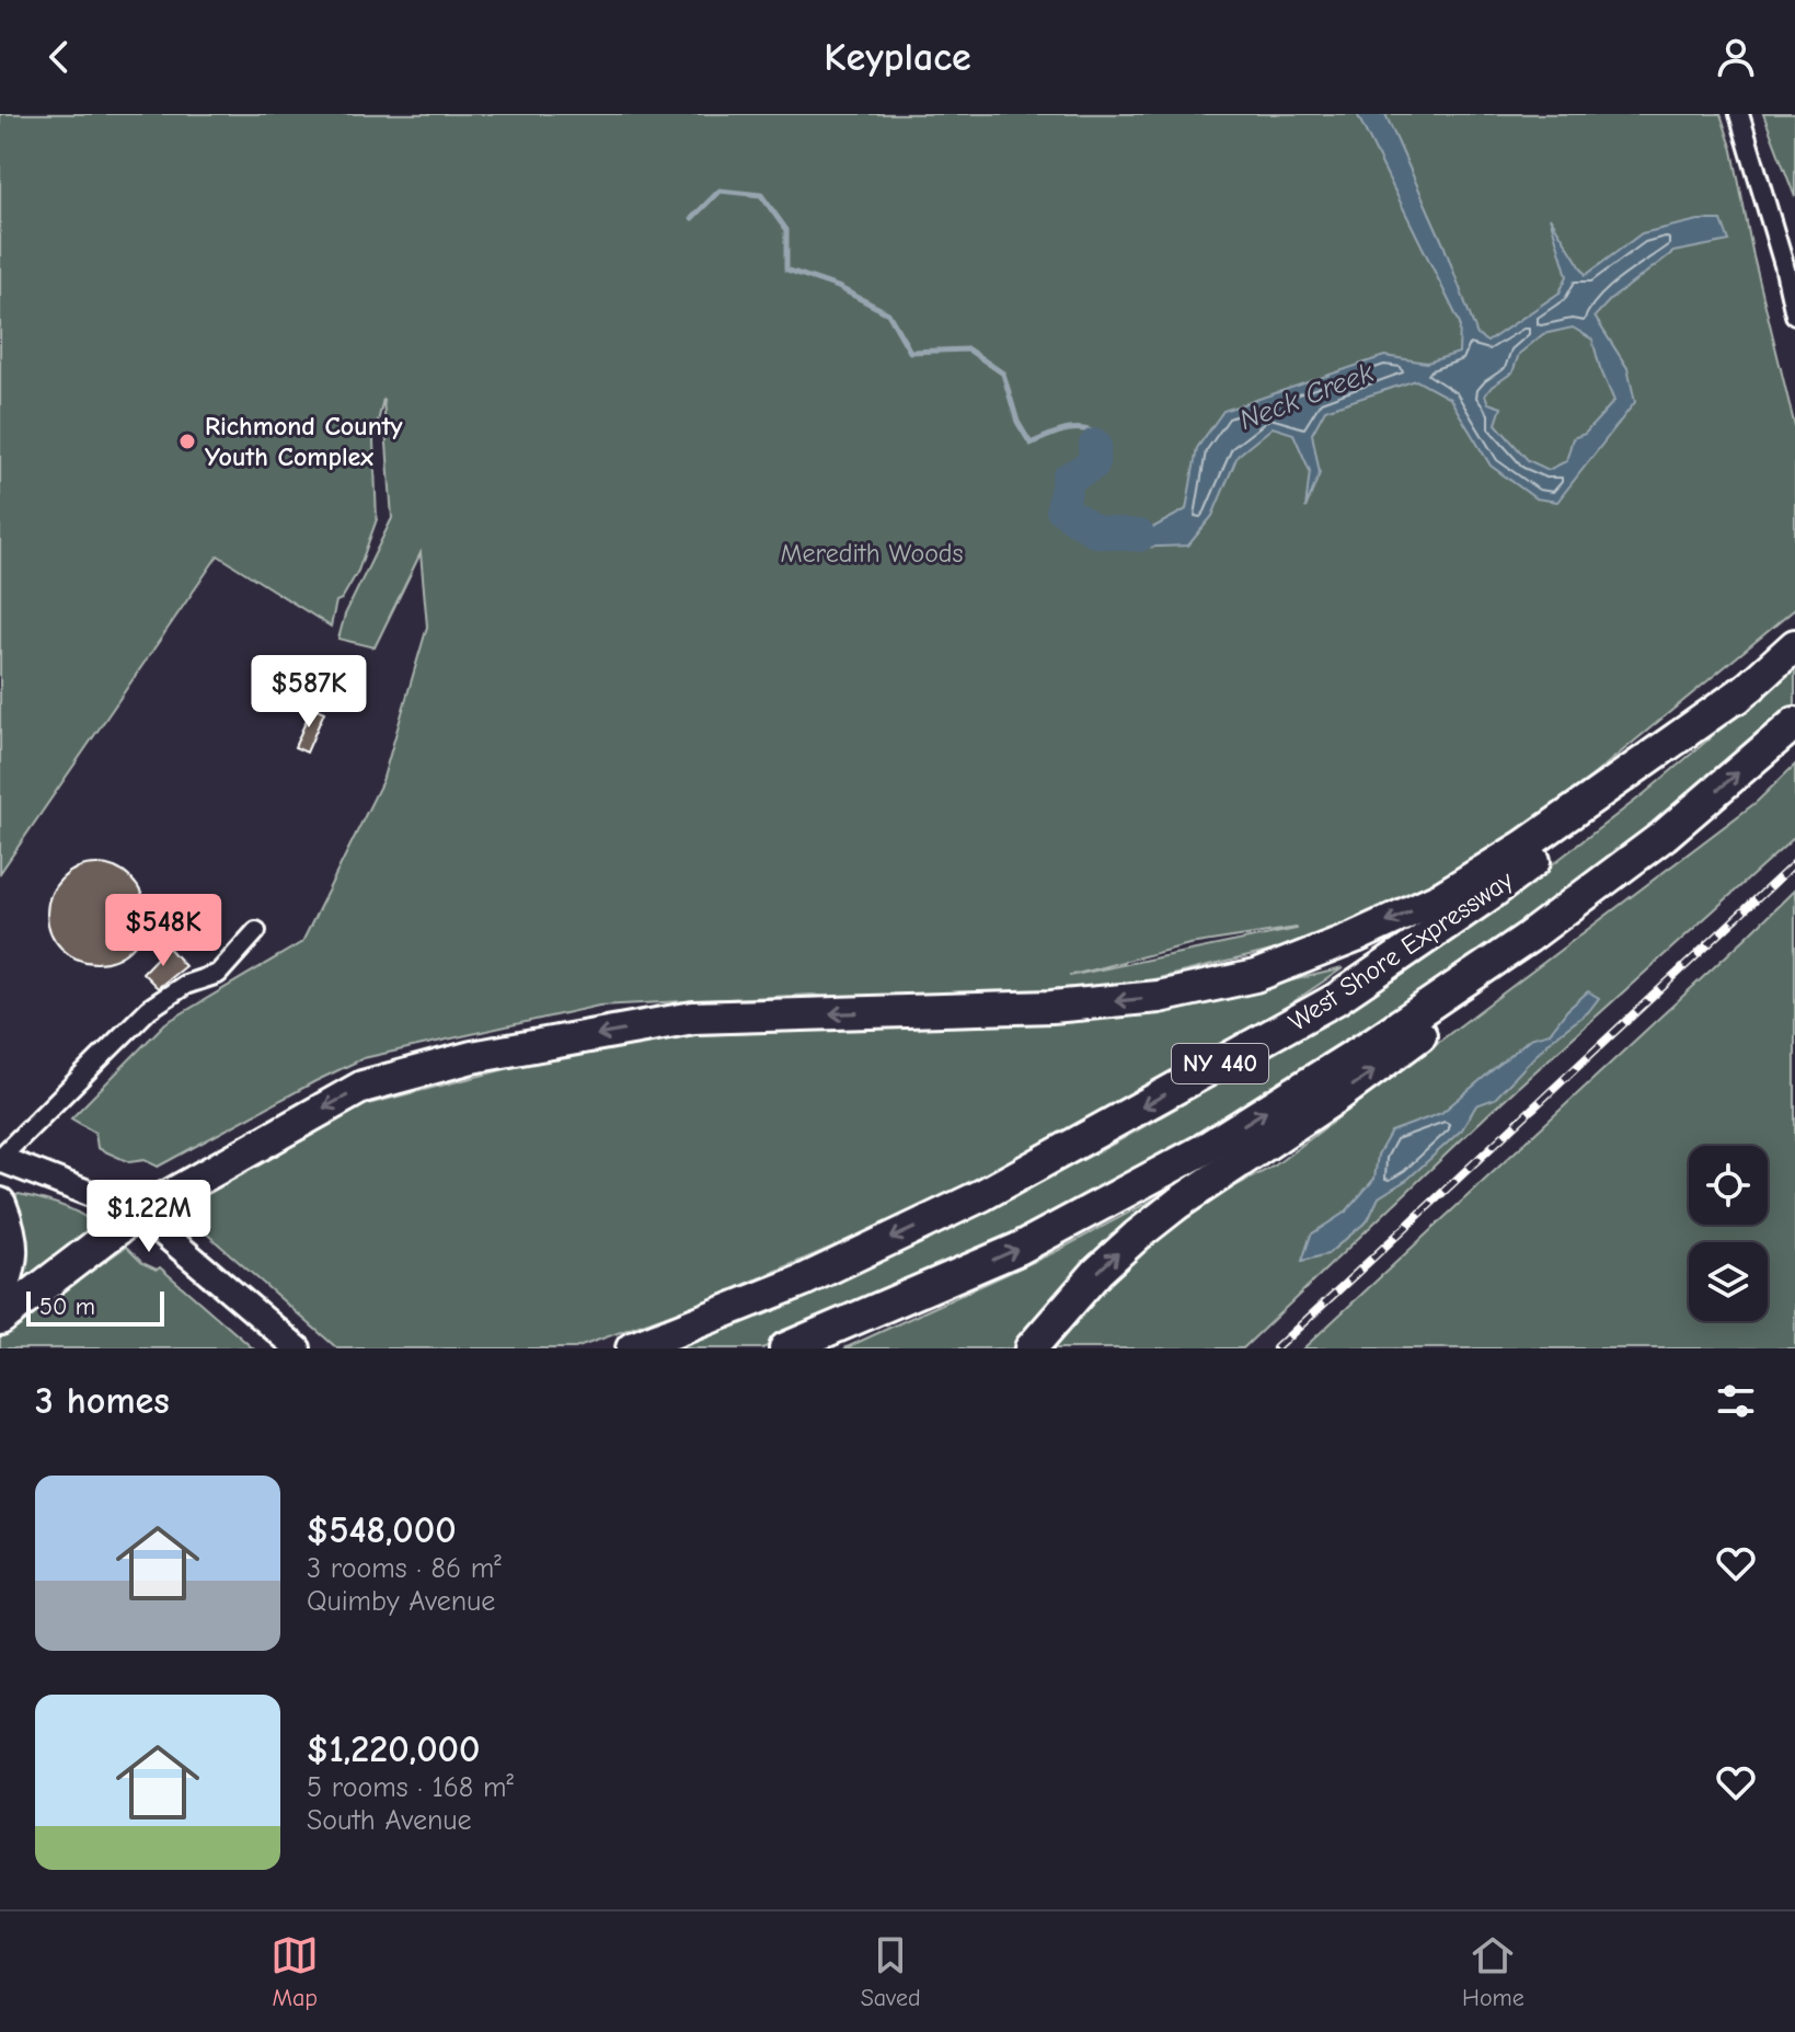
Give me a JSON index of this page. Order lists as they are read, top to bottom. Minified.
{"streets":{"highway":["West Shore Expressway","NY 440"]},"water":["Neck Creek"],"parks":["Meredith Woods"],"places":["Richmond County Youth Complex"],"scale_bar":"50 m","page":{"header":"Keyplace","price":["$587K","$548K","$1.22M"],"scale":"50 m","heading":"3 homes","list":[{"name":"$548,000","note":"3 rooms · 86 m² · Quimby Avenue"},{"name":"$1,220,000","note":"5 rooms · 168 m² · South Avenue"}],"tabs":["Map","Saved","Home"]}}
